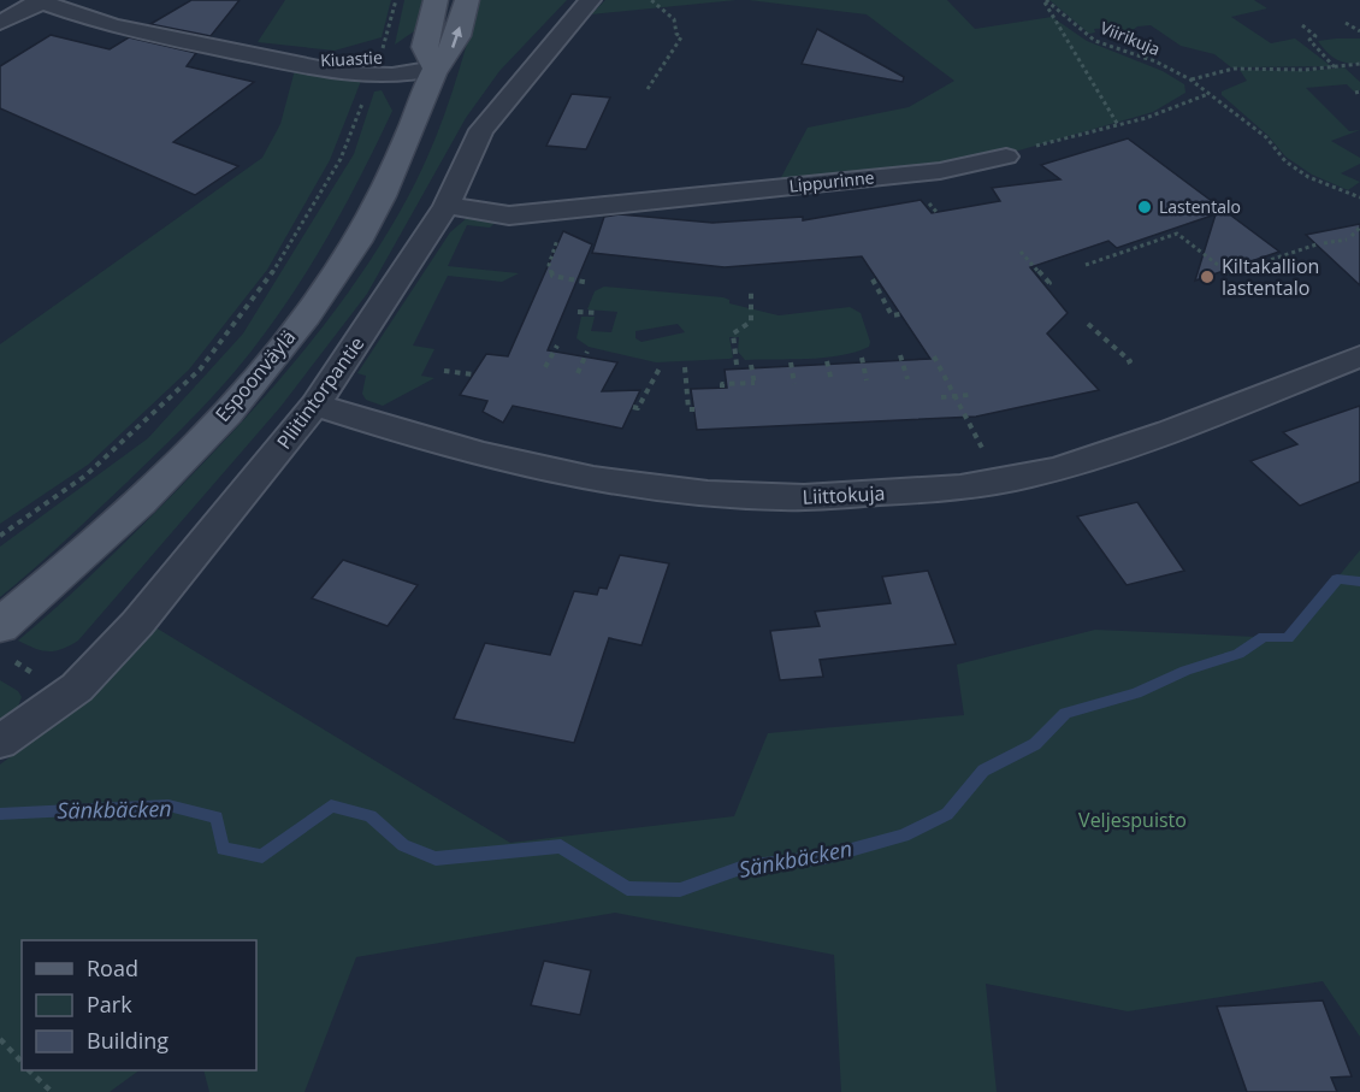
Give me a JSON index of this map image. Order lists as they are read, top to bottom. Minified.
{"streets":{"main road":["Espoonväylä"],"street":["Kiuastie","Lippurinne","Pliitintorpantie","Liittokuja"],"path":["Viirikuja"]},"crossings":[["Kiuastie","Espoonväylä"],["Lippurinne","Pliitintorpantie"],["Pliitintorpantie","Liittokuja"]],"water":["Sänkbäcken"],"parks":["Veljespuisto"],"places":["Lastentalo","Kiltakallion lastentalo"],"legend":["Road","Park","Building"]}
